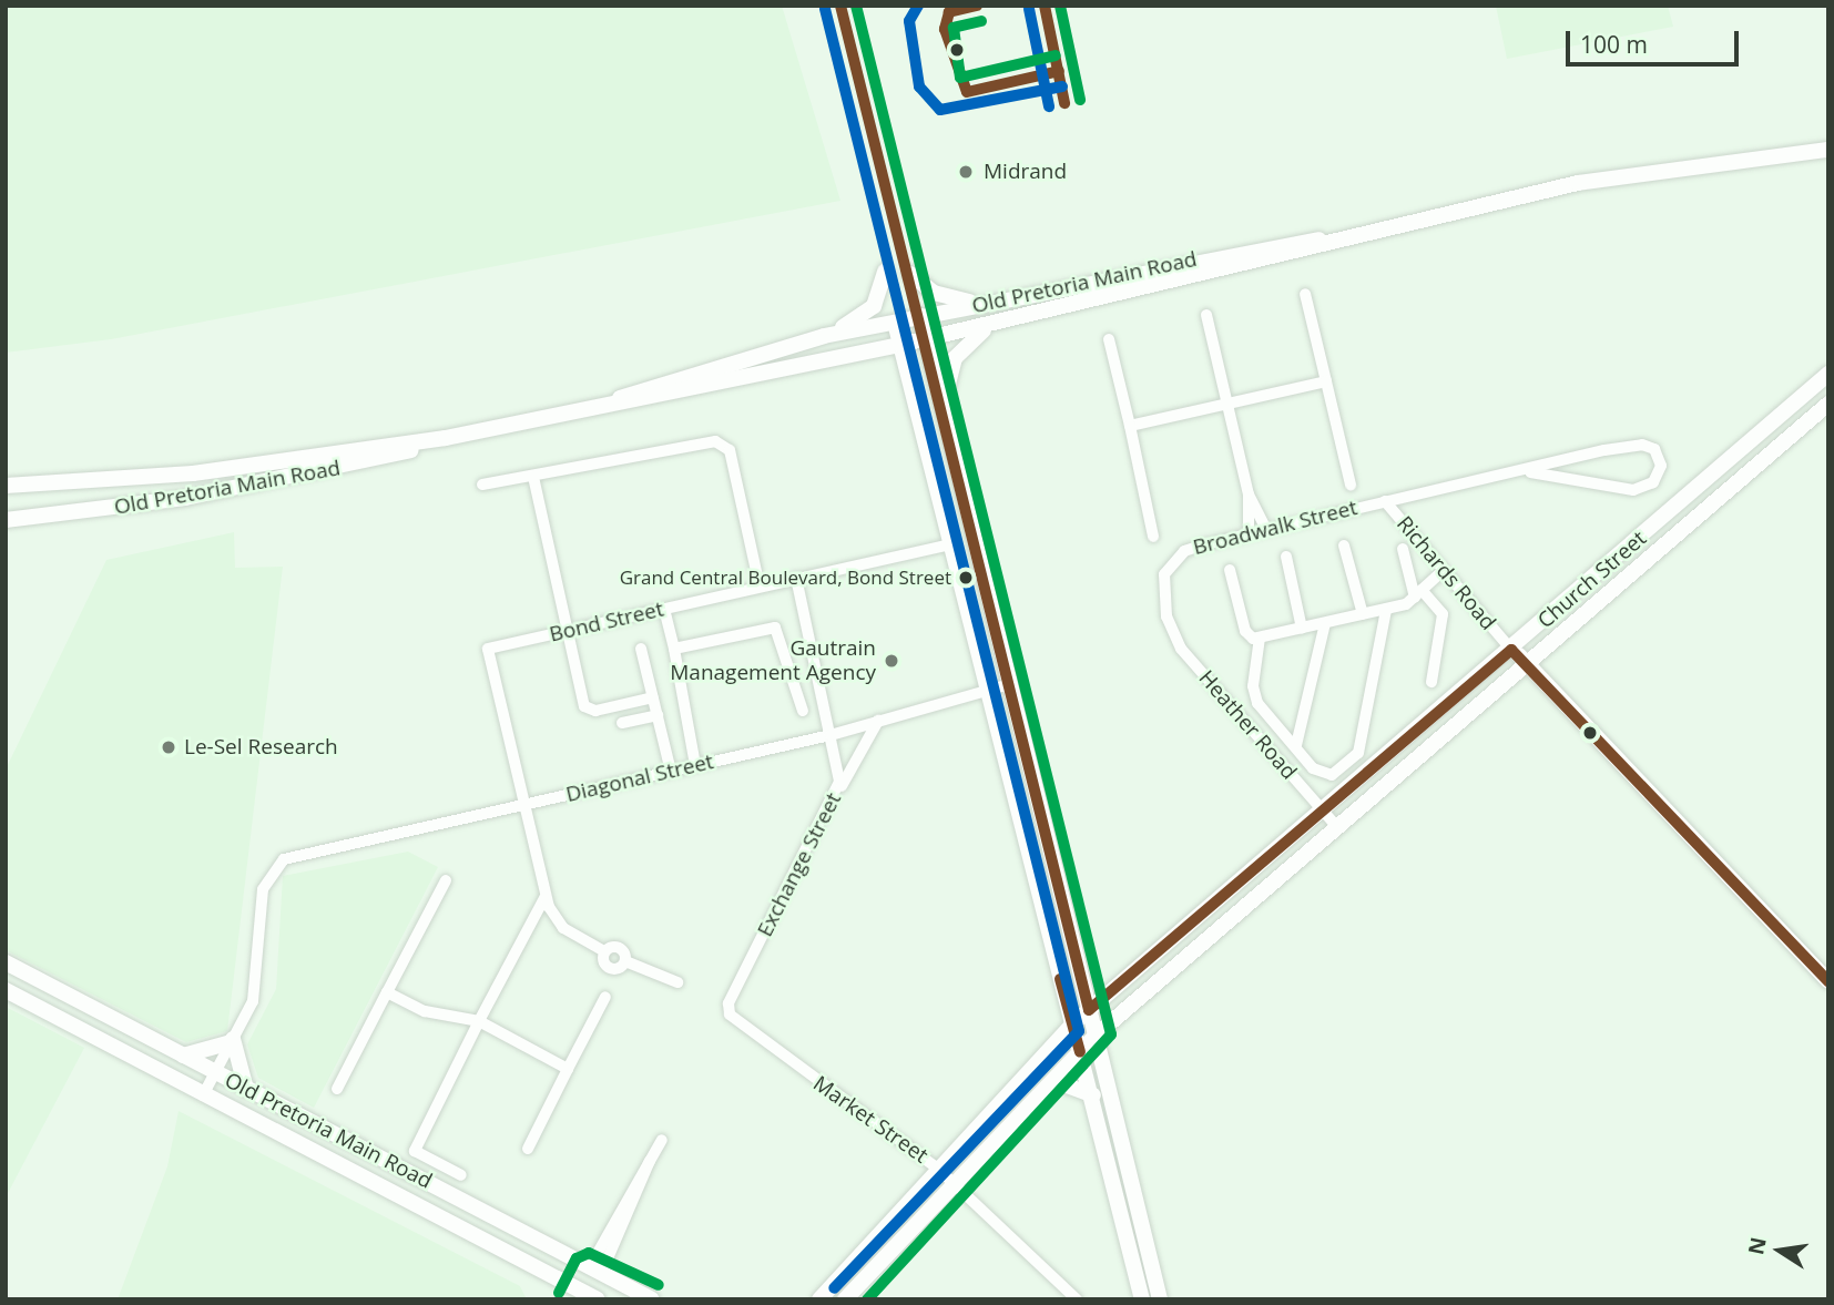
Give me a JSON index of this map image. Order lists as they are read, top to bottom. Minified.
{"streets":{"main road":["Old Pretoria Main Road","Richards Road","Church Street"],"street":["Broadwalk Street","Bond Street","Heather Road","Diagonal Street","Exchange Street","Market Street"]},"crossings":[["Broadwalk Street","Richards Road"],["Broadwalk Street","Heather Road"],["Richards Road","Church Street"],["Church Street","Heather Road"],["Church Street","Market Street"],["Bond Street","Diagonal Street"],["Bond Street","Exchange Street"],["Diagonal Street","Exchange Street"],["Exchange Street","Market Street"]],"places":["Midrand","Grand Central Boulevard, Bond Street","Gautrain Management Agency","Le-Sel Research"],"scale_bar":"100 m","north":"left"}
